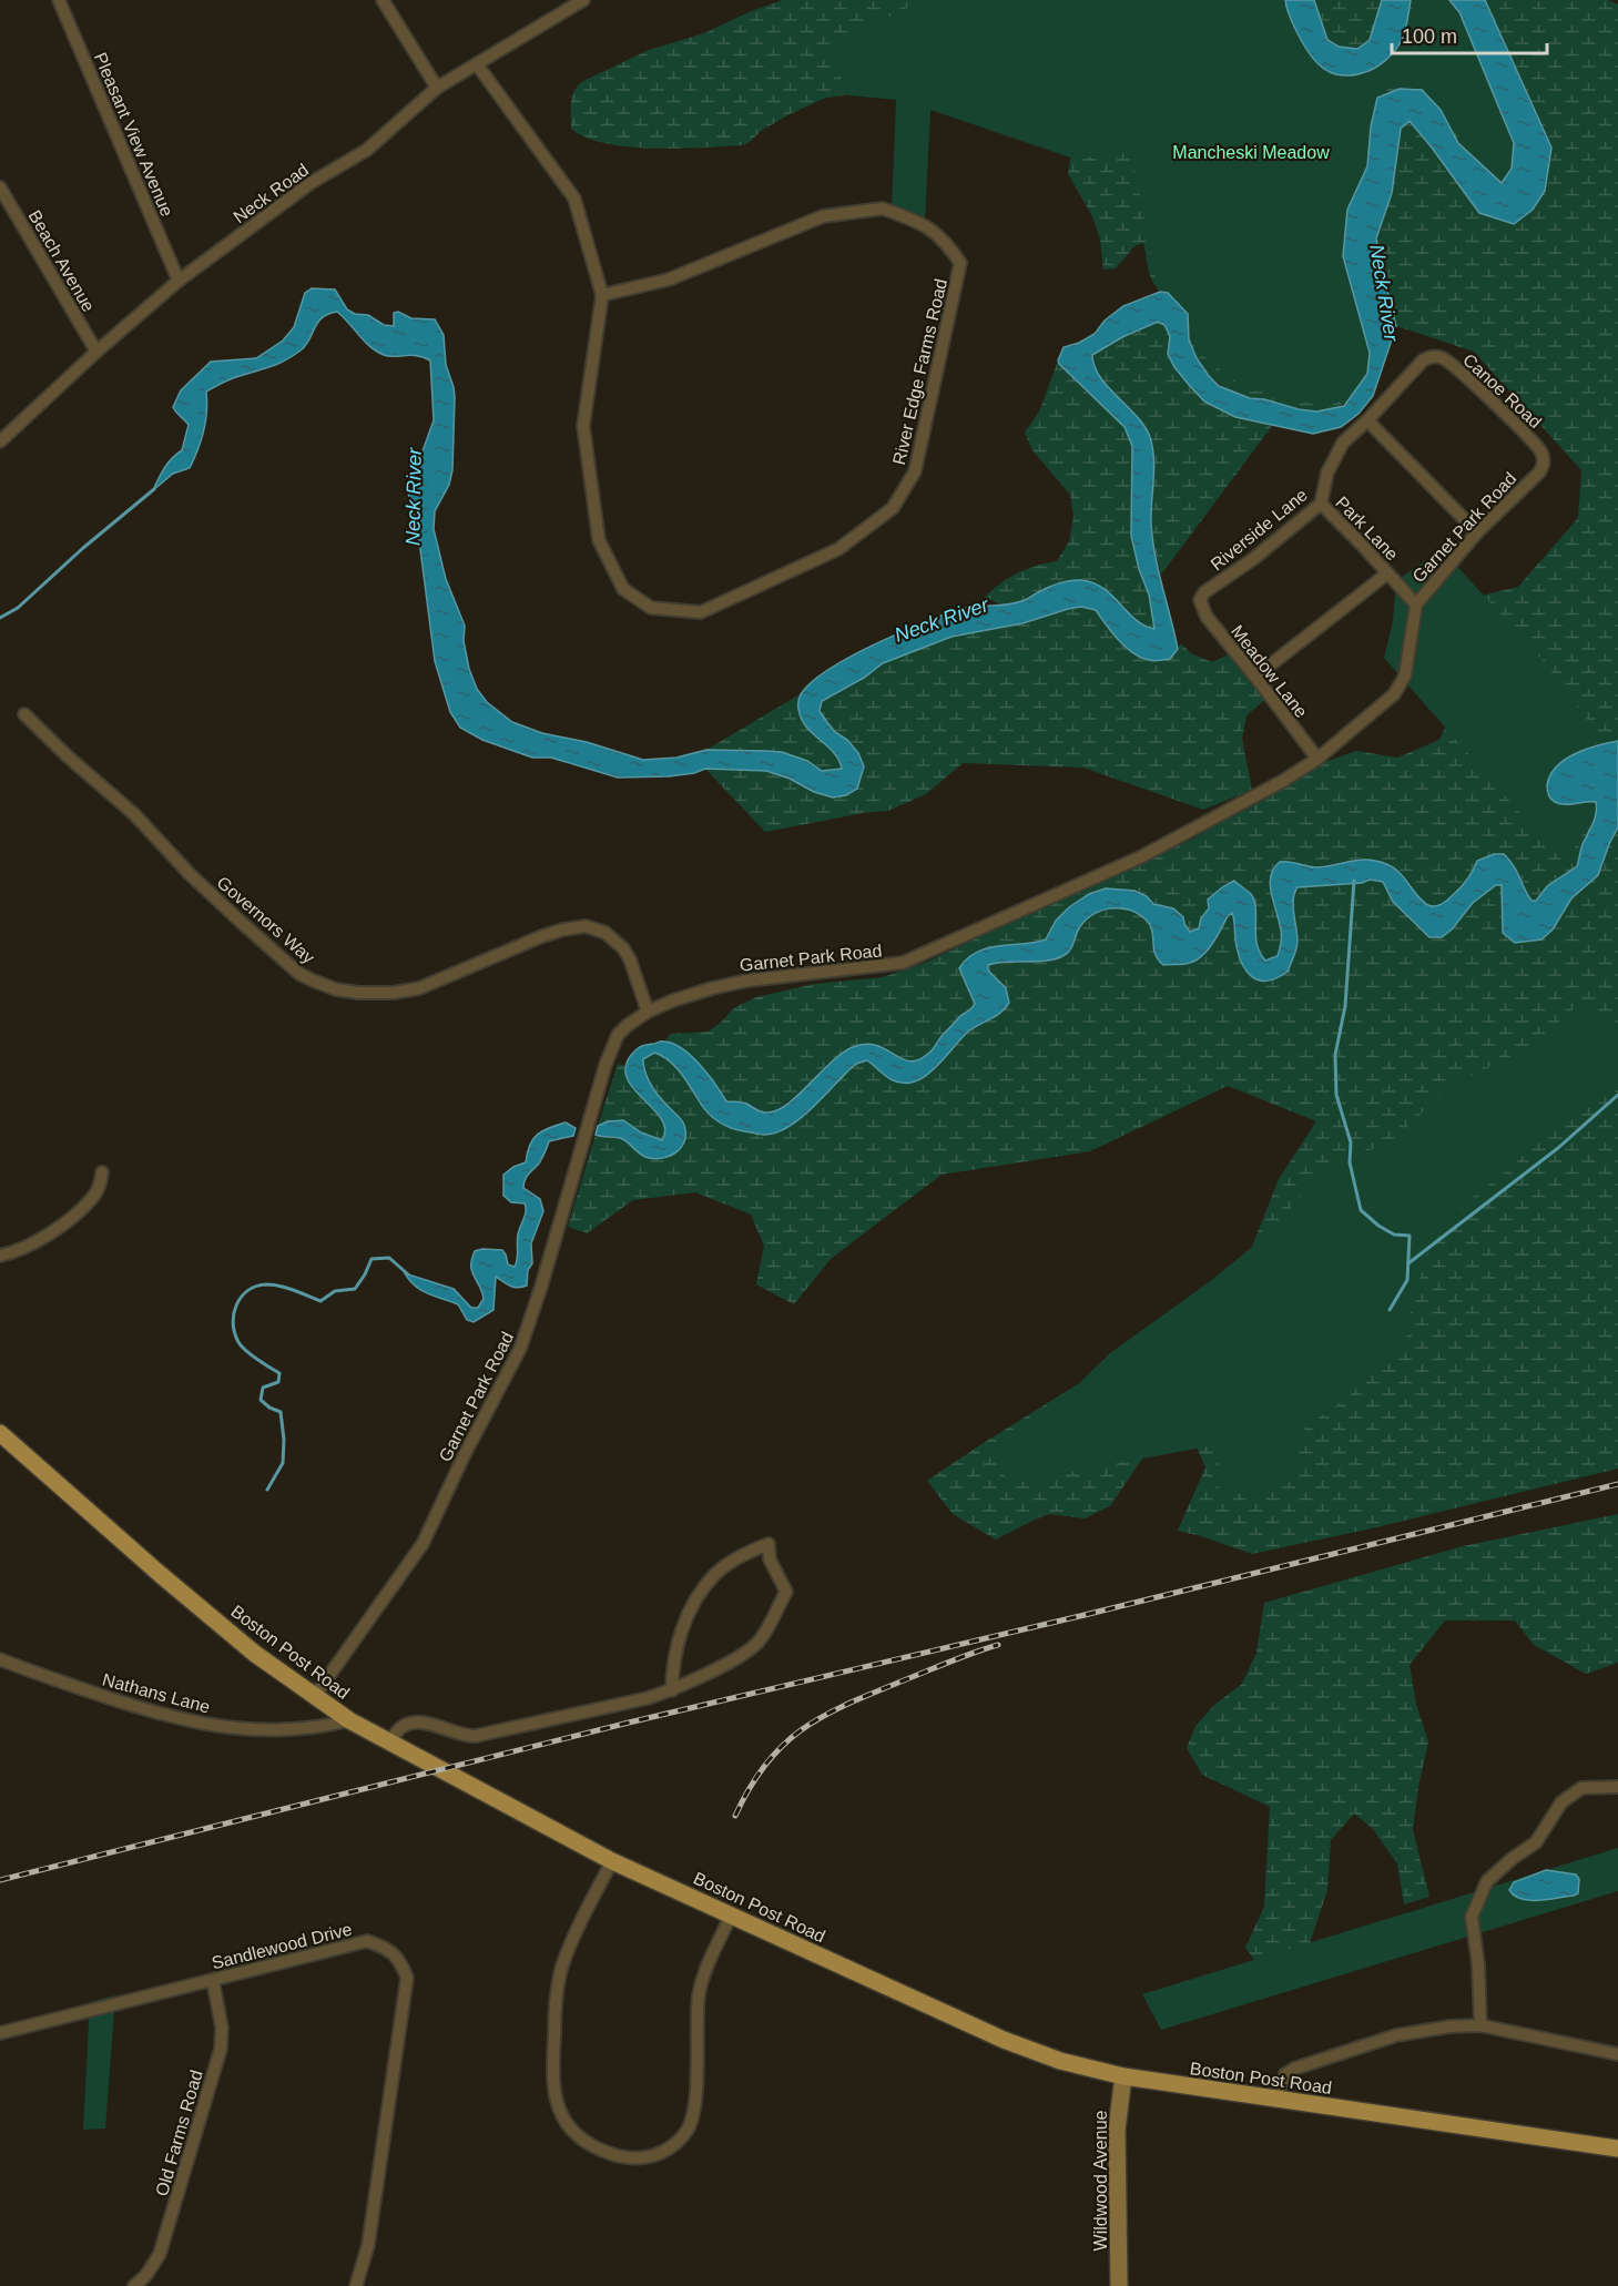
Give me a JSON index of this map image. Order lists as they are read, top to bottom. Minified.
{"streets":{"main road":["Boston Post Road"],"street":["Pleasant View Avenue","Neck Road","Beach Avenue","River Edge Farms Road","Canoe Road","Garnet Park Road","Park Lane","Riverside Lane","Meadow Lane","Governors Way","Nathans Lane","Sandlewood Drive","Old Farms Road","Wildwood Avenue"]},"crossings":[["Pleasant View Avenue","Neck Road"],["Neck Road","Beach Avenue"],["Neck Road","River Edge Farms Road"],["Canoe Road","Garnet Park Road"],["Canoe Road","Riverside Lane"],["Garnet Park Road","Park Lane"],["Garnet Park Road","Meadow Lane"],["Garnet Park Road","Governors Way"],["Garnet Park Road","Boston Post Road"],["Park Lane","Riverside Lane"],["Riverside Lane","Meadow Lane"],["Boston Post Road","Nathans Lane"],["Boston Post Road","Wildwood Avenue"],["Sandlewood Drive","Old Farms Road"]],"water":["Neck River"],"parks":["Mancheski Meadow"],"scale_bar":"100 m"}
